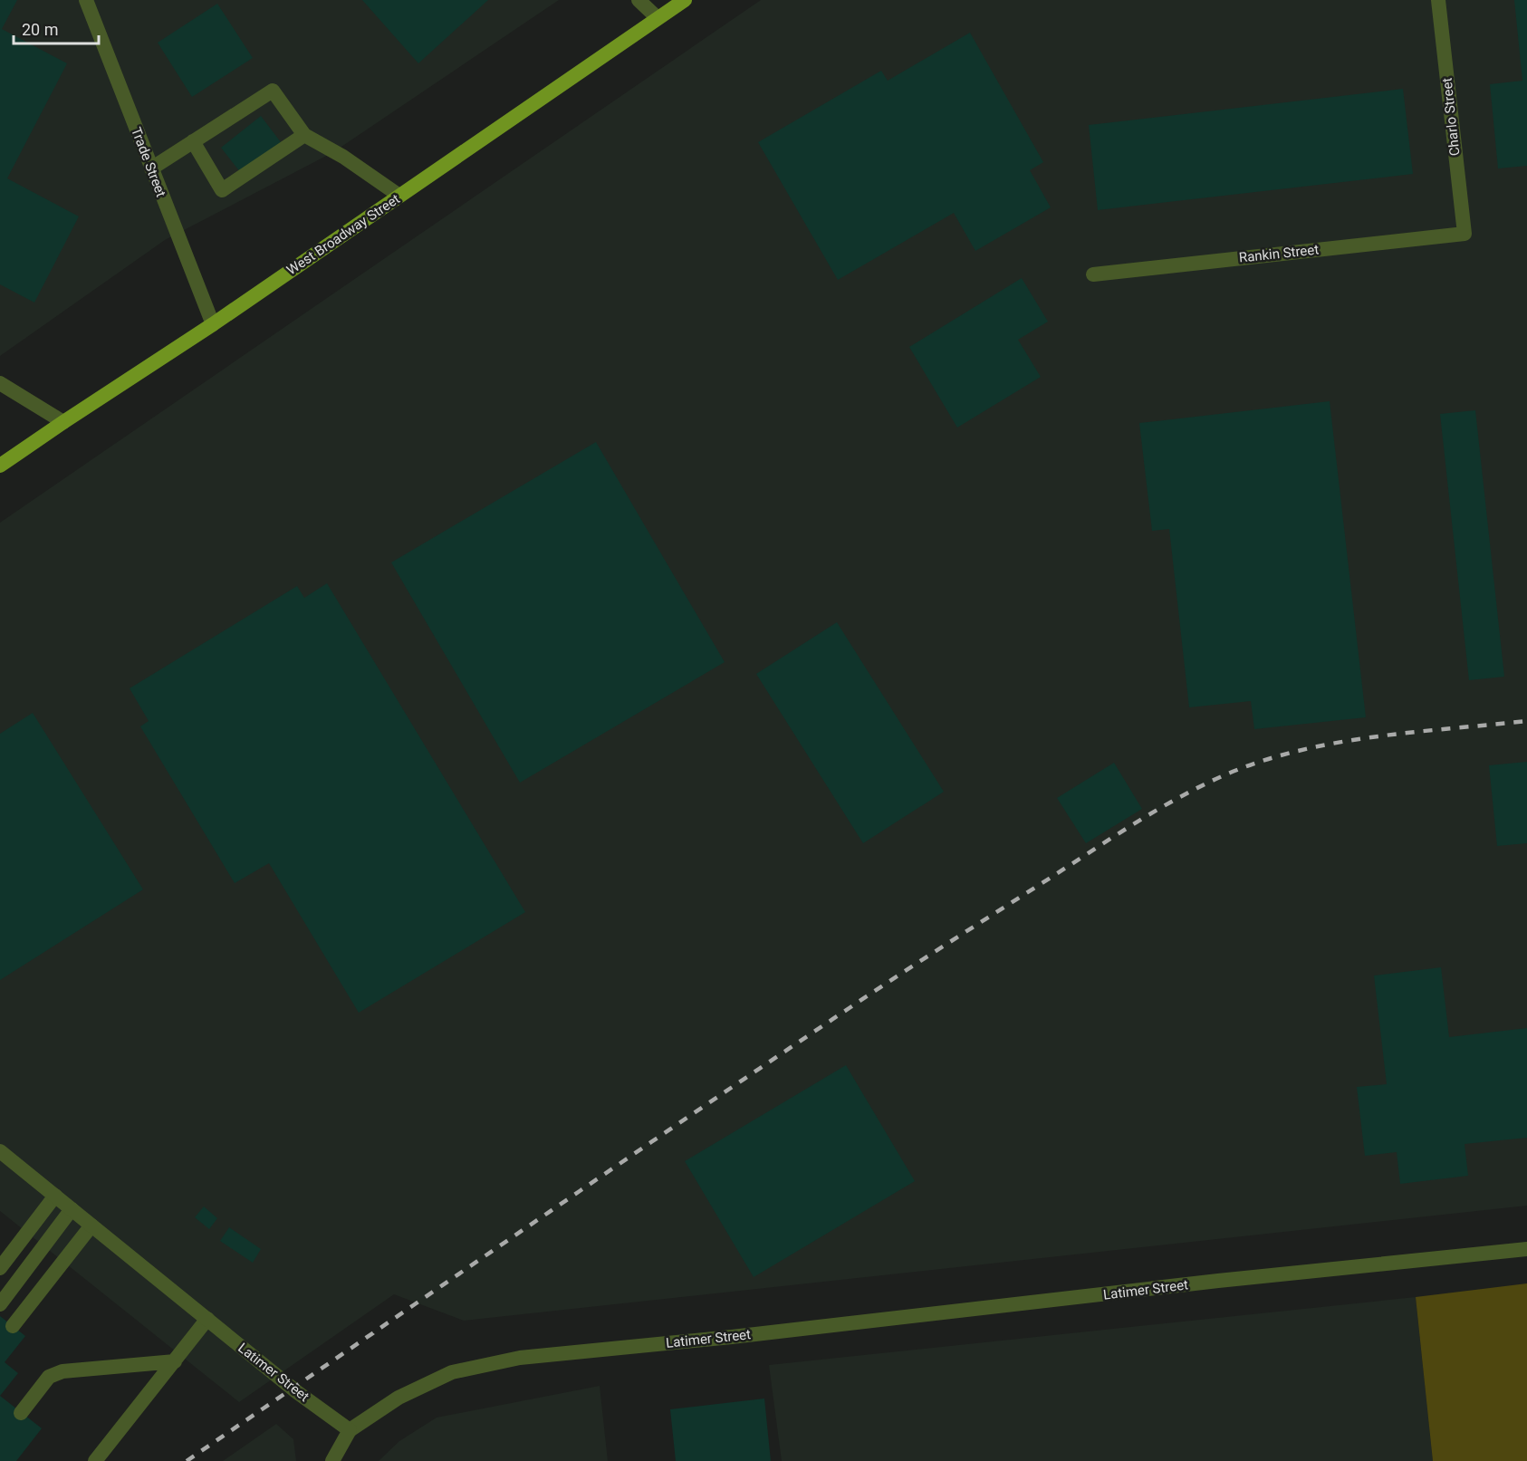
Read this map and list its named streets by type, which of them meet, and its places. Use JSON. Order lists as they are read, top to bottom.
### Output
{
  "streets": {
    "main road": ["West Broadway Street"],
    "street": [
      "Charlo Street",
      "Trade Street",
      "Rankin Street",
      "Latimer Street"
    ]
  },
  "crossings": [
    ["Charlo Street", "Rankin Street"],
    ["Trade Street", "West Broadway Street"]
  ],
  "scale_bar": "20 m"
}
